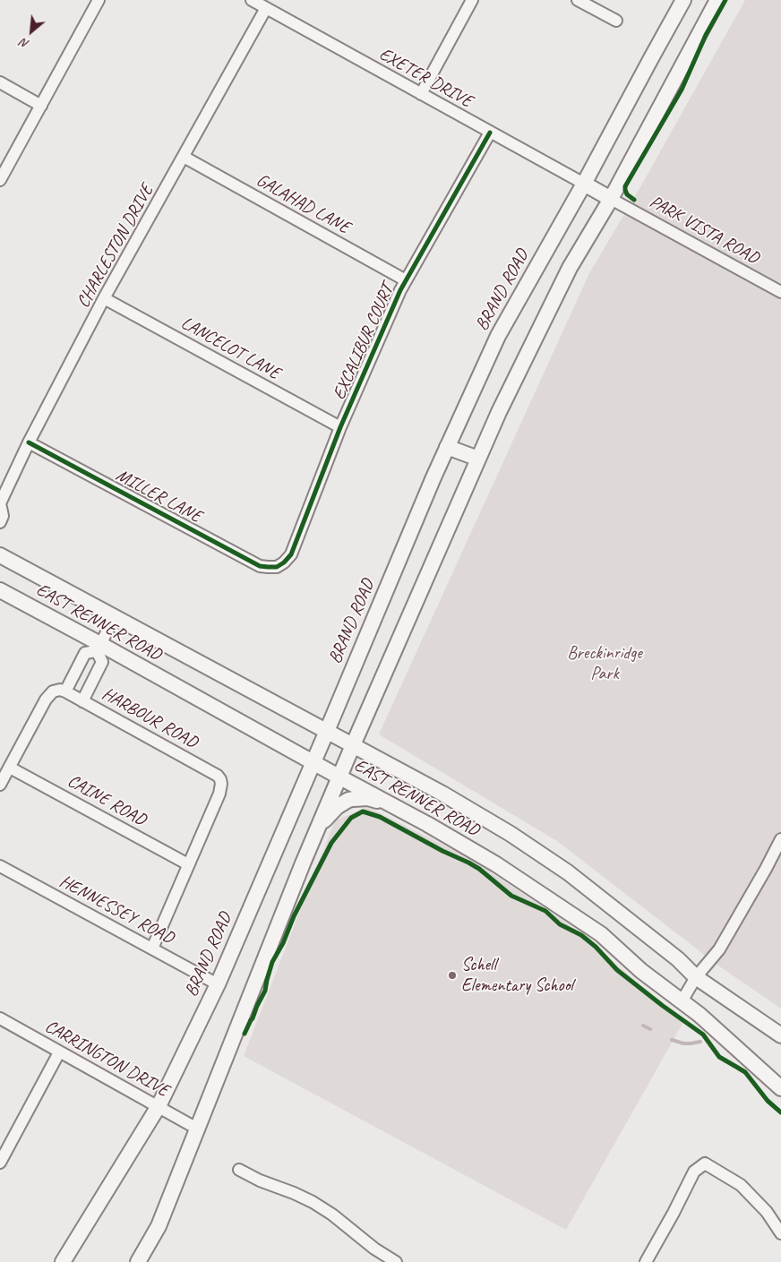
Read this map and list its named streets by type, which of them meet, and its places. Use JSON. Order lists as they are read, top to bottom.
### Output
{
  "streets": {
    "main road": ["BRAND ROAD", "EAST RENNER ROAD"],
    "street": [
      "EXETER DRIVE",
      "GALAHAD LANE",
      "PARK VISTA ROAD",
      "CHARLESTON DRIVE",
      "EXCALIBUR COURT",
      "LANCELOT LANE",
      "MILLER LANE",
      "HARBOUR ROAD",
      "CAINE ROAD",
      "HENNESSEY ROAD",
      "CARRINGTON DRIVE"
    ]
  },
  "crossings": [
    ["EXETER DRIVE", "CHARLESTON DRIVE"],
    ["EXETER DRIVE", "BRAND ROAD"],
    ["EXETER DRIVE", "EXCALIBUR COURT"],
    ["GALAHAD LANE", "CHARLESTON DRIVE"],
    ["GALAHAD LANE", "EXCALIBUR COURT"],
    ["CHARLESTON DRIVE", "LANCELOT LANE"],
    ["CHARLESTON DRIVE", "MILLER LANE"],
    ["BRAND ROAD", "EAST RENNER ROAD"],
    ["BRAND ROAD", "HENNESSEY ROAD"],
    ["BRAND ROAD", "CARRINGTON DRIVE"],
    ["EXCALIBUR COURT", "LANCELOT LANE"],
    ["EXCALIBUR COURT", "MILLER LANE"],
    ["HARBOUR ROAD", "CAINE ROAD"]
  ],
  "parks": ["Breckinridge Park"],
  "places": ["Schell Elementary School"],
  "north": "bottom left"
}
